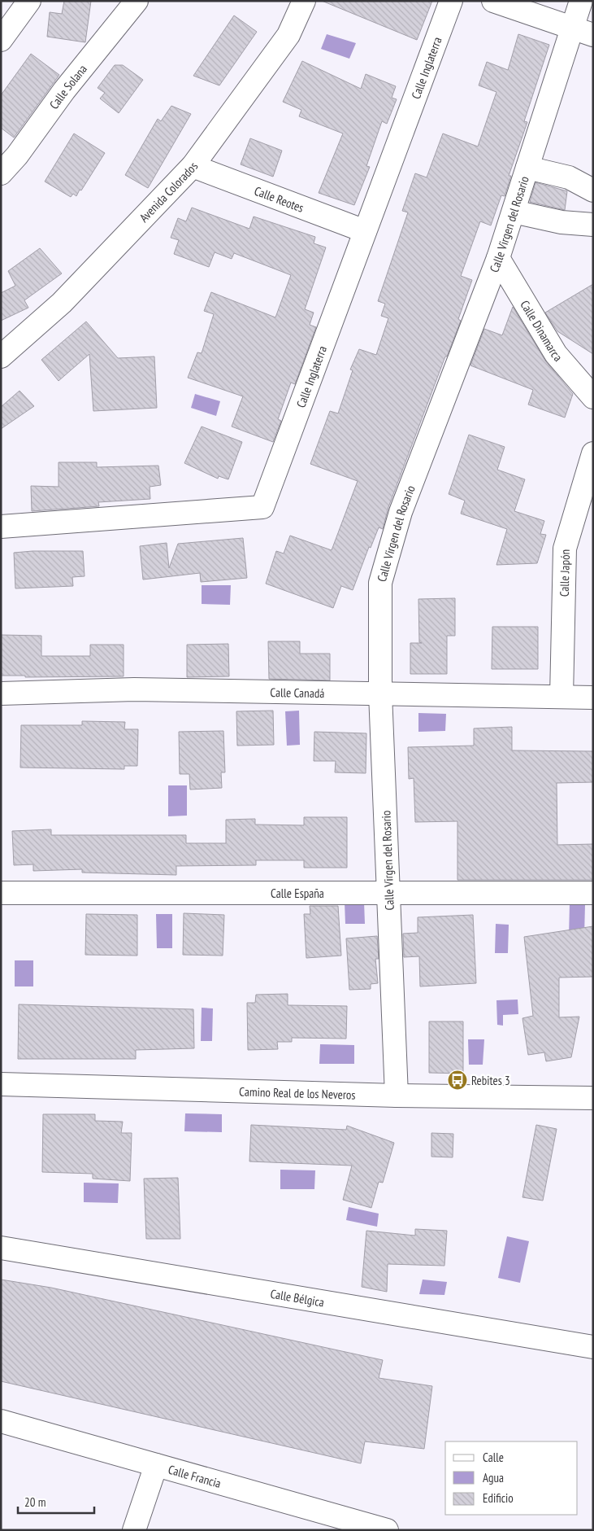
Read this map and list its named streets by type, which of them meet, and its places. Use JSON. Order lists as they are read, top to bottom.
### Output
{
  "streets": {
    "street": [
      "Calle Inglaterra",
      "Calle Solana",
      "Avenida Colorados",
      "Calle Reotes",
      "Calle Virgen del Rosario",
      "Calle Dinamarca",
      "Calle Japón",
      "Calle Canadá",
      "Calle España",
      "Camino Real de los Neveros",
      "Calle Bélgica",
      "Calle Francia"
    ]
  },
  "crossings": [
    ["Calle Inglaterra", "Calle Reotes"],
    ["Avenida Colorados", "Calle Reotes"],
    ["Calle Virgen del Rosario", "Calle Dinamarca"],
    ["Calle Virgen del Rosario", "Calle Canadá"],
    ["Calle Virgen del Rosario", "Calle España"],
    ["Calle Virgen del Rosario", "Camino Real de los Neveros"],
    ["Calle Japón", "Calle Canadá"]
  ],
  "places": {
    "bus stop": ["Rebites 3"]
  },
  "legend": ["Calle", "Agua", "Edificio"],
  "scale_bar": "20 m"
}
